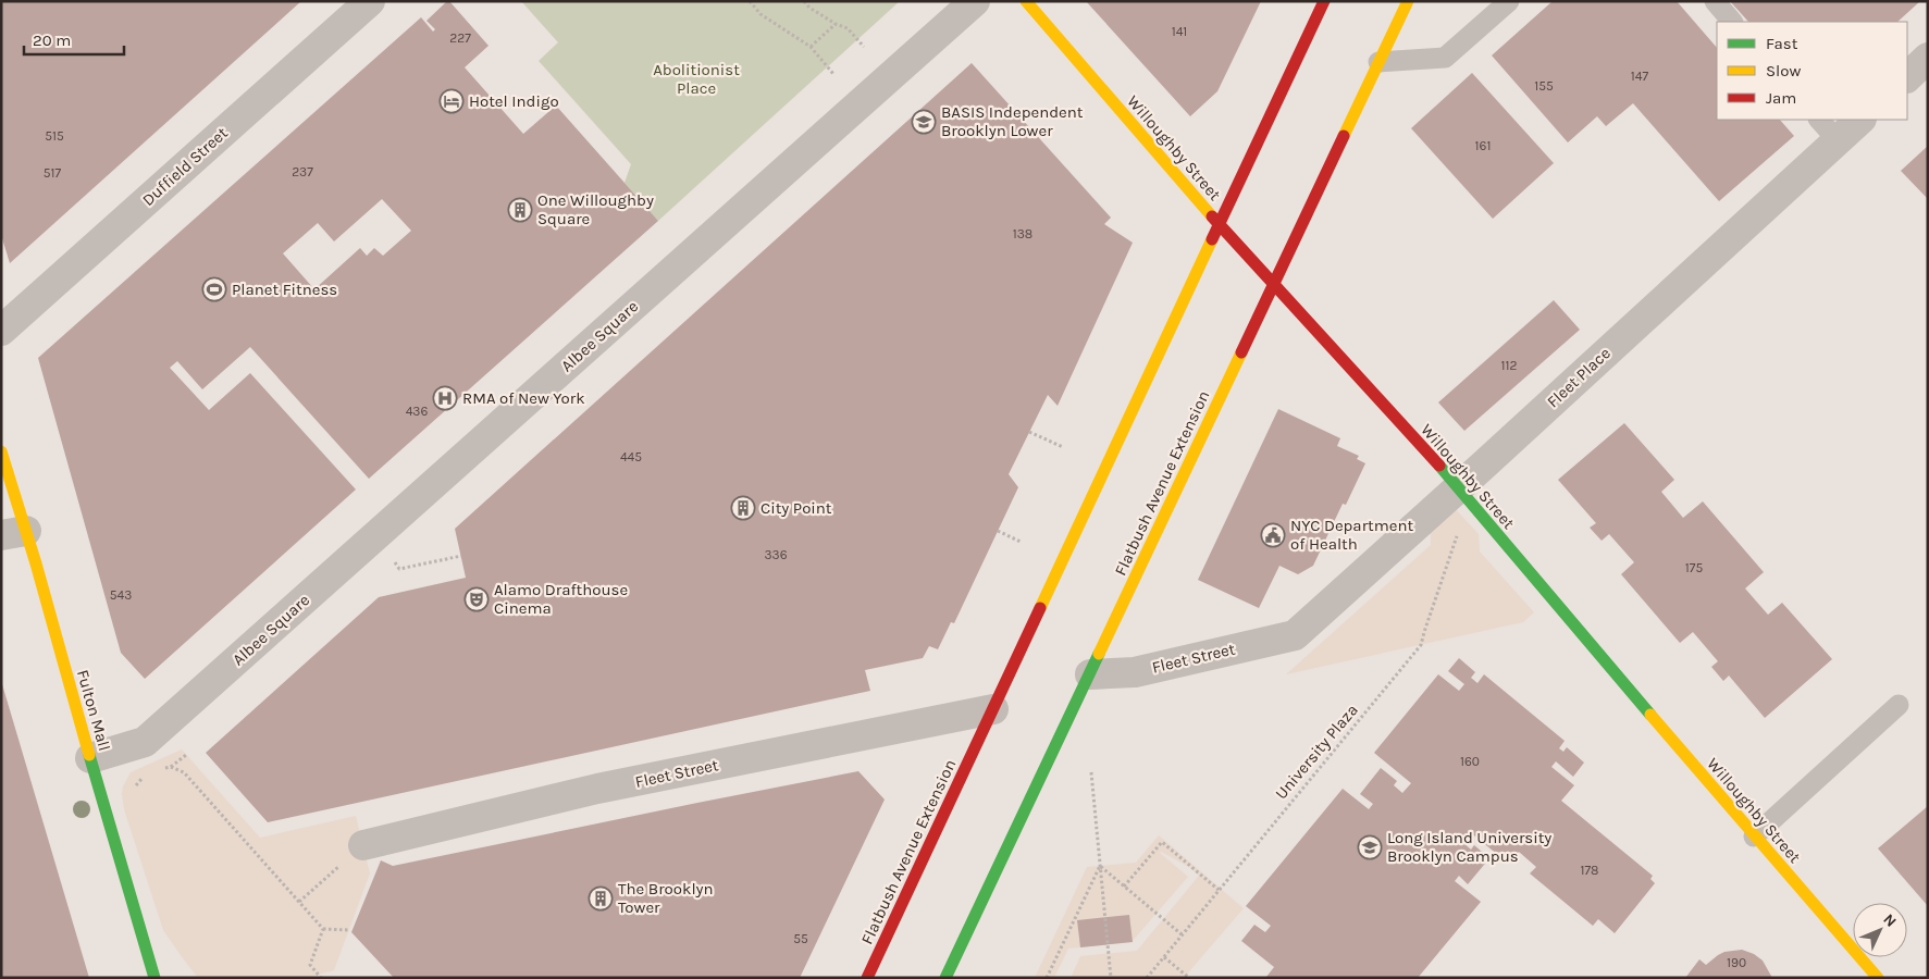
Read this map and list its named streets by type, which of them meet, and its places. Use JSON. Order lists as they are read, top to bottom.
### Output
{
  "streets": {
    "main road": ["Willoughby Street", "Flatbush Avenue Extension", "Fulton Mall"],
    "street": [
      "Duffield Street",
      "Albee Square",
      "Fleet Place",
      "Fleet Street"
    ],
    "path": ["University Plaza"]
  },
  "crossings": [
    ["Willoughby Street", "Fleet Place"],
    ["Willoughby Street", "Flatbush Avenue Extension"],
    ["Albee Square", "Fulton Mall"],
    ["Fleet Place", "Fleet Street"],
    ["Flatbush Avenue Extension", "Fleet Street"]
  ],
  "parks": ["Abolitionist Place"],
  "places": {
    "hotel": ["Hotel Indigo"],
    "school or university": ["BASIS Independent Brooklyn Lower", "Long Island University Brooklyn Campus"],
    "building": ["One Willoughby Square", "City Point", "The Brooklyn Tower"],
    "sports": ["Planet Fitness"],
    "hospital": ["RMA of New York"],
    "public building": ["NYC Department of Health"],
    "theatre": ["Alamo Drafthouse Cinema"]
  },
  "house_numbers": [
    "141",
    "227",
    "147",
    "155",
    "515",
    "161",
    "237",
    "517",
    "138",
    "112",
    "436",
    "445",
    "336",
    "175",
    "543",
    "160",
    "178",
    "55",
    "190"
  ],
  "legend": ["Fast", "Slow", "Jam"],
  "scale_bar": "20 m",
  "north": "top right"
}
